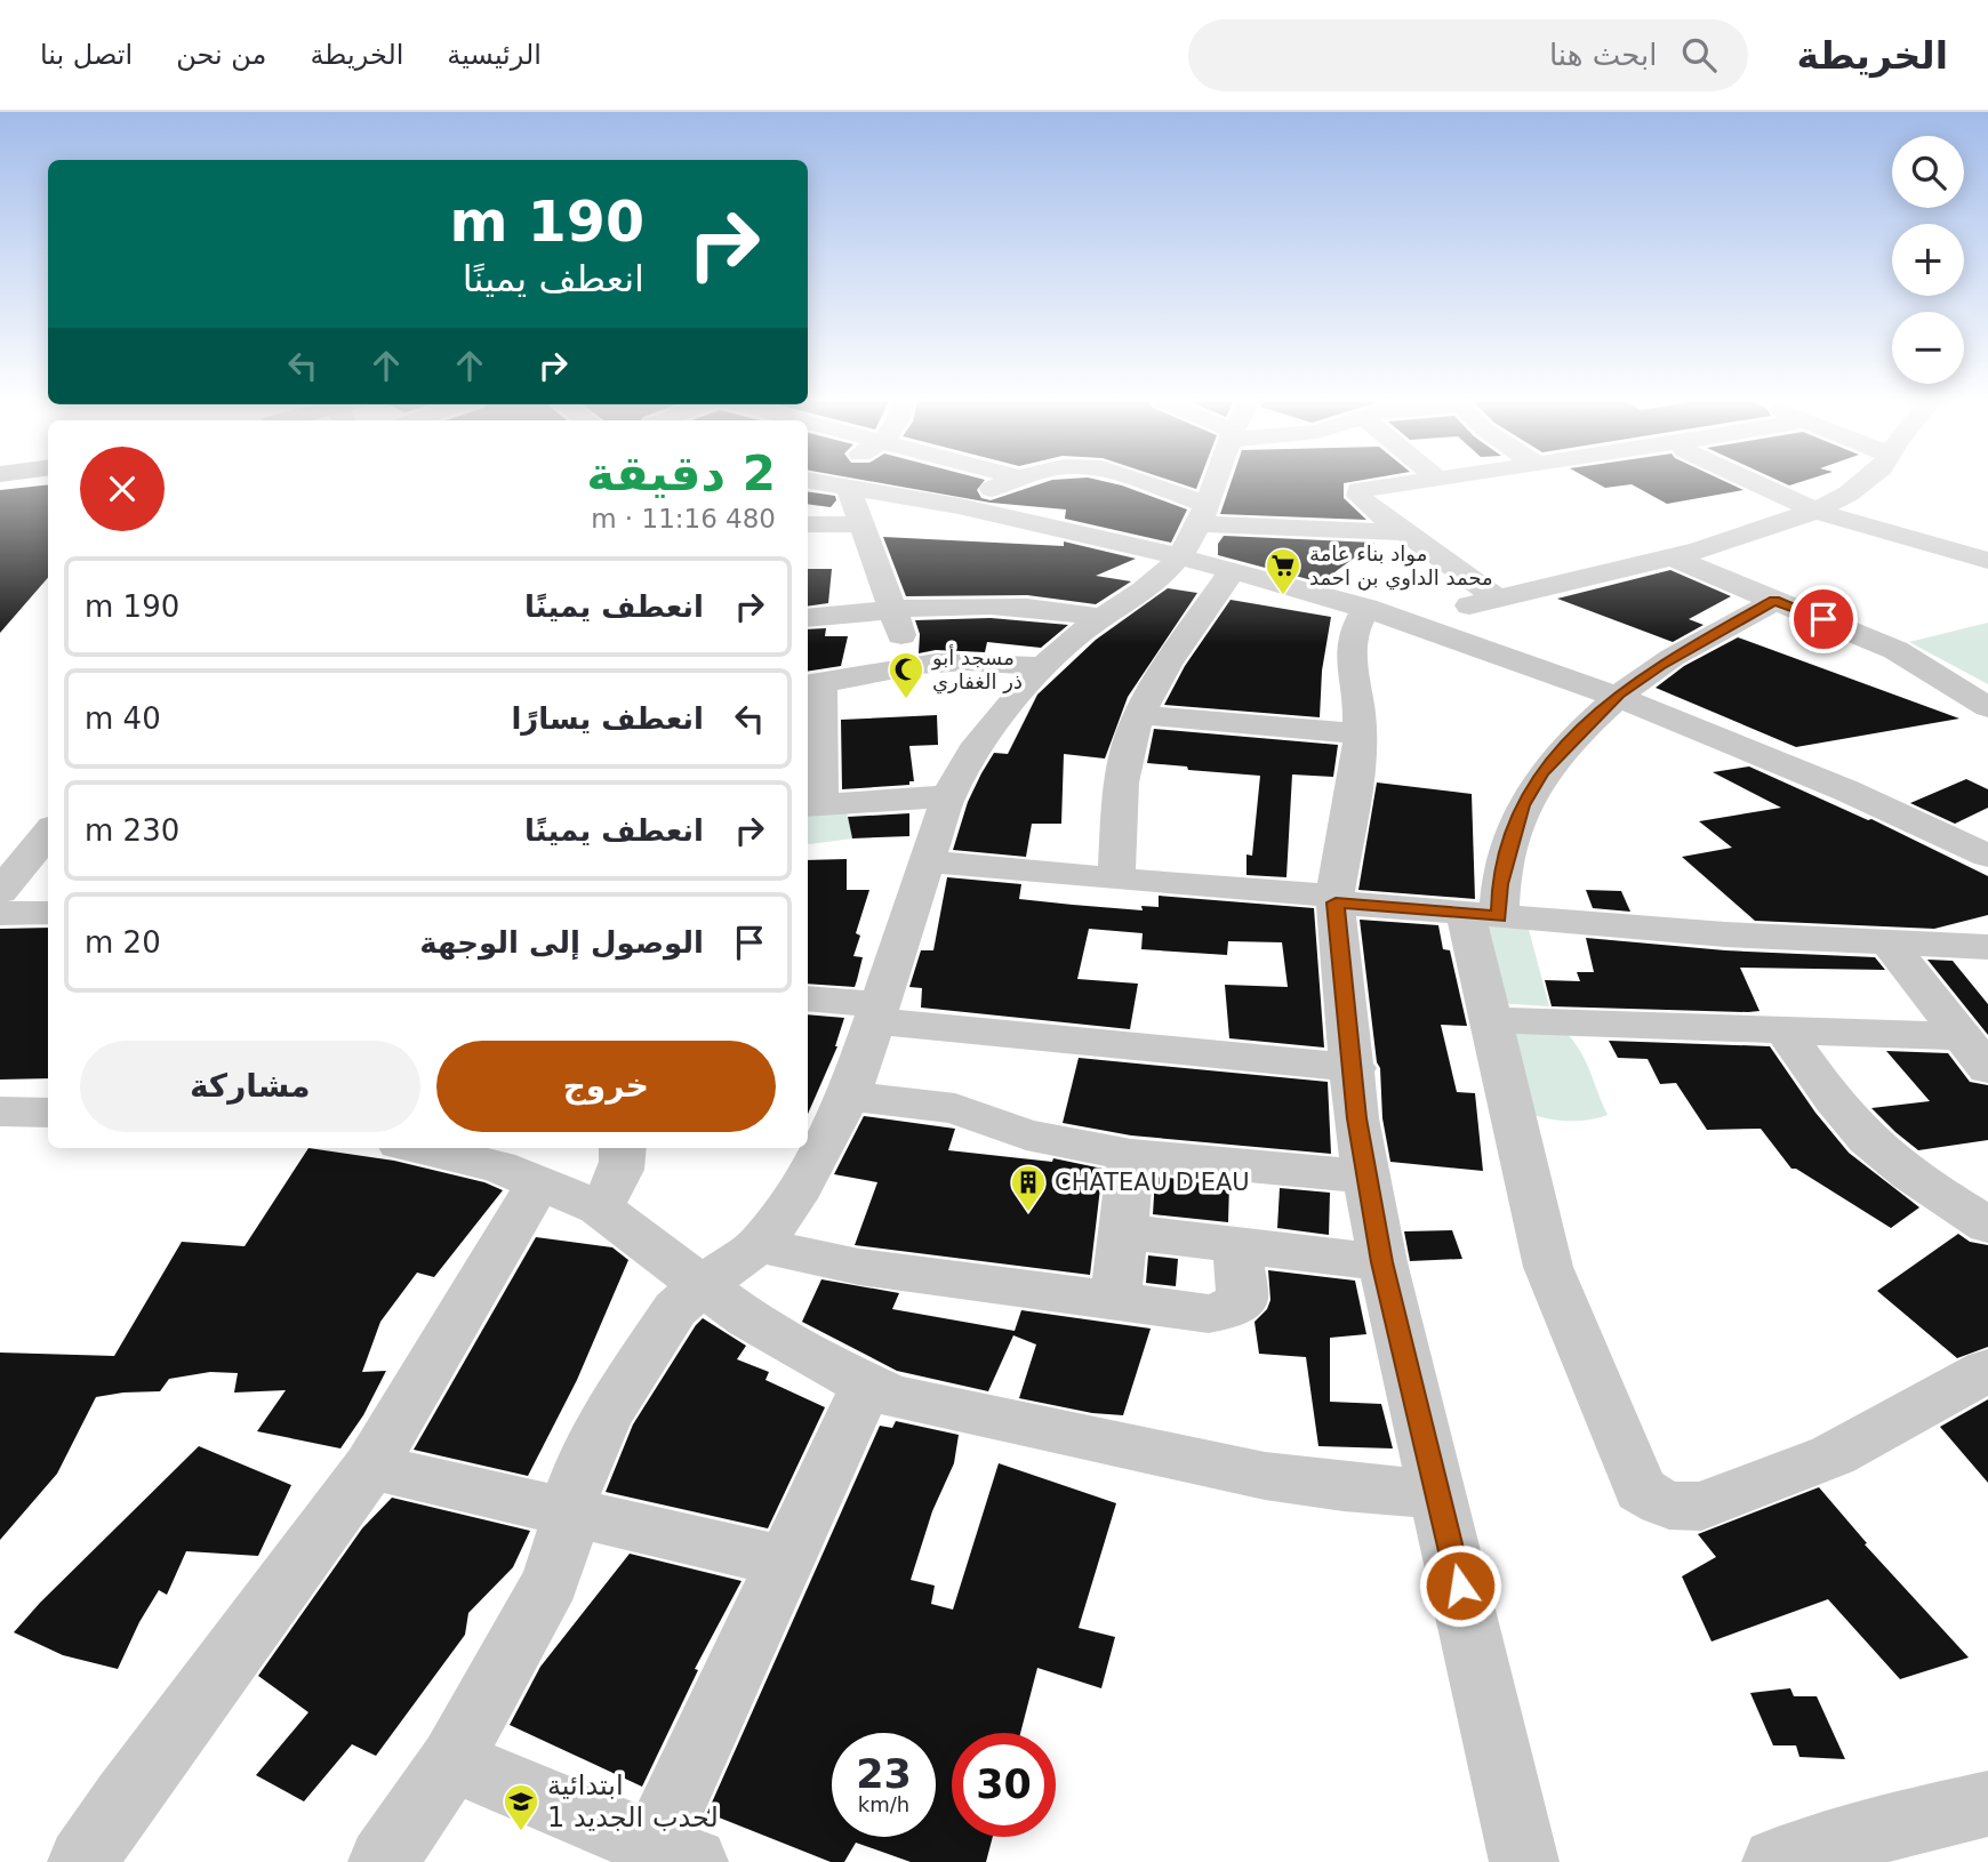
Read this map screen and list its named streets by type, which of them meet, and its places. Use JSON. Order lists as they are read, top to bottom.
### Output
{
  "places": {
    "supermarket": ["مواد بناء عامة محمد الداوي بن احمد"],
    "mosque": ["مسجد أبو ذر الغفاري"],
    "building": ["CHATEAU D'EAU"],
    "school or university": ["ابتدائية لحدب الجديد 1"]
  },
  "page": {
    "header": "الخريطة",
    "search": "ابحث هنا",
    "nav": [
      "الرئيسية",
      "الخريطة",
      "من نحن",
      "اتصل بنا"
    ],
    "map_buttons": ["+", "−"],
    "turn": ["190 m", "انعطف يمينًا"],
    "heading": ["2 دقيقة", "480 m · 11:16"],
    "list": [
      {
        "name": "انعطف يمينًا",
        "value": "190 m"
      },
      {
        "name": "انعطف يسارًا",
        "value": "40 m"
      },
      {
        "name": "انعطف يمينًا",
        "value": "230 m"
      },
      {
        "name": "الوصول إلى الوجهة",
        "value": "20 m"
      }
    ],
    "buttons": ["خروج", "مشاركة"],
    "speed": "23 km/h",
    "limit": "30"
  }
}
